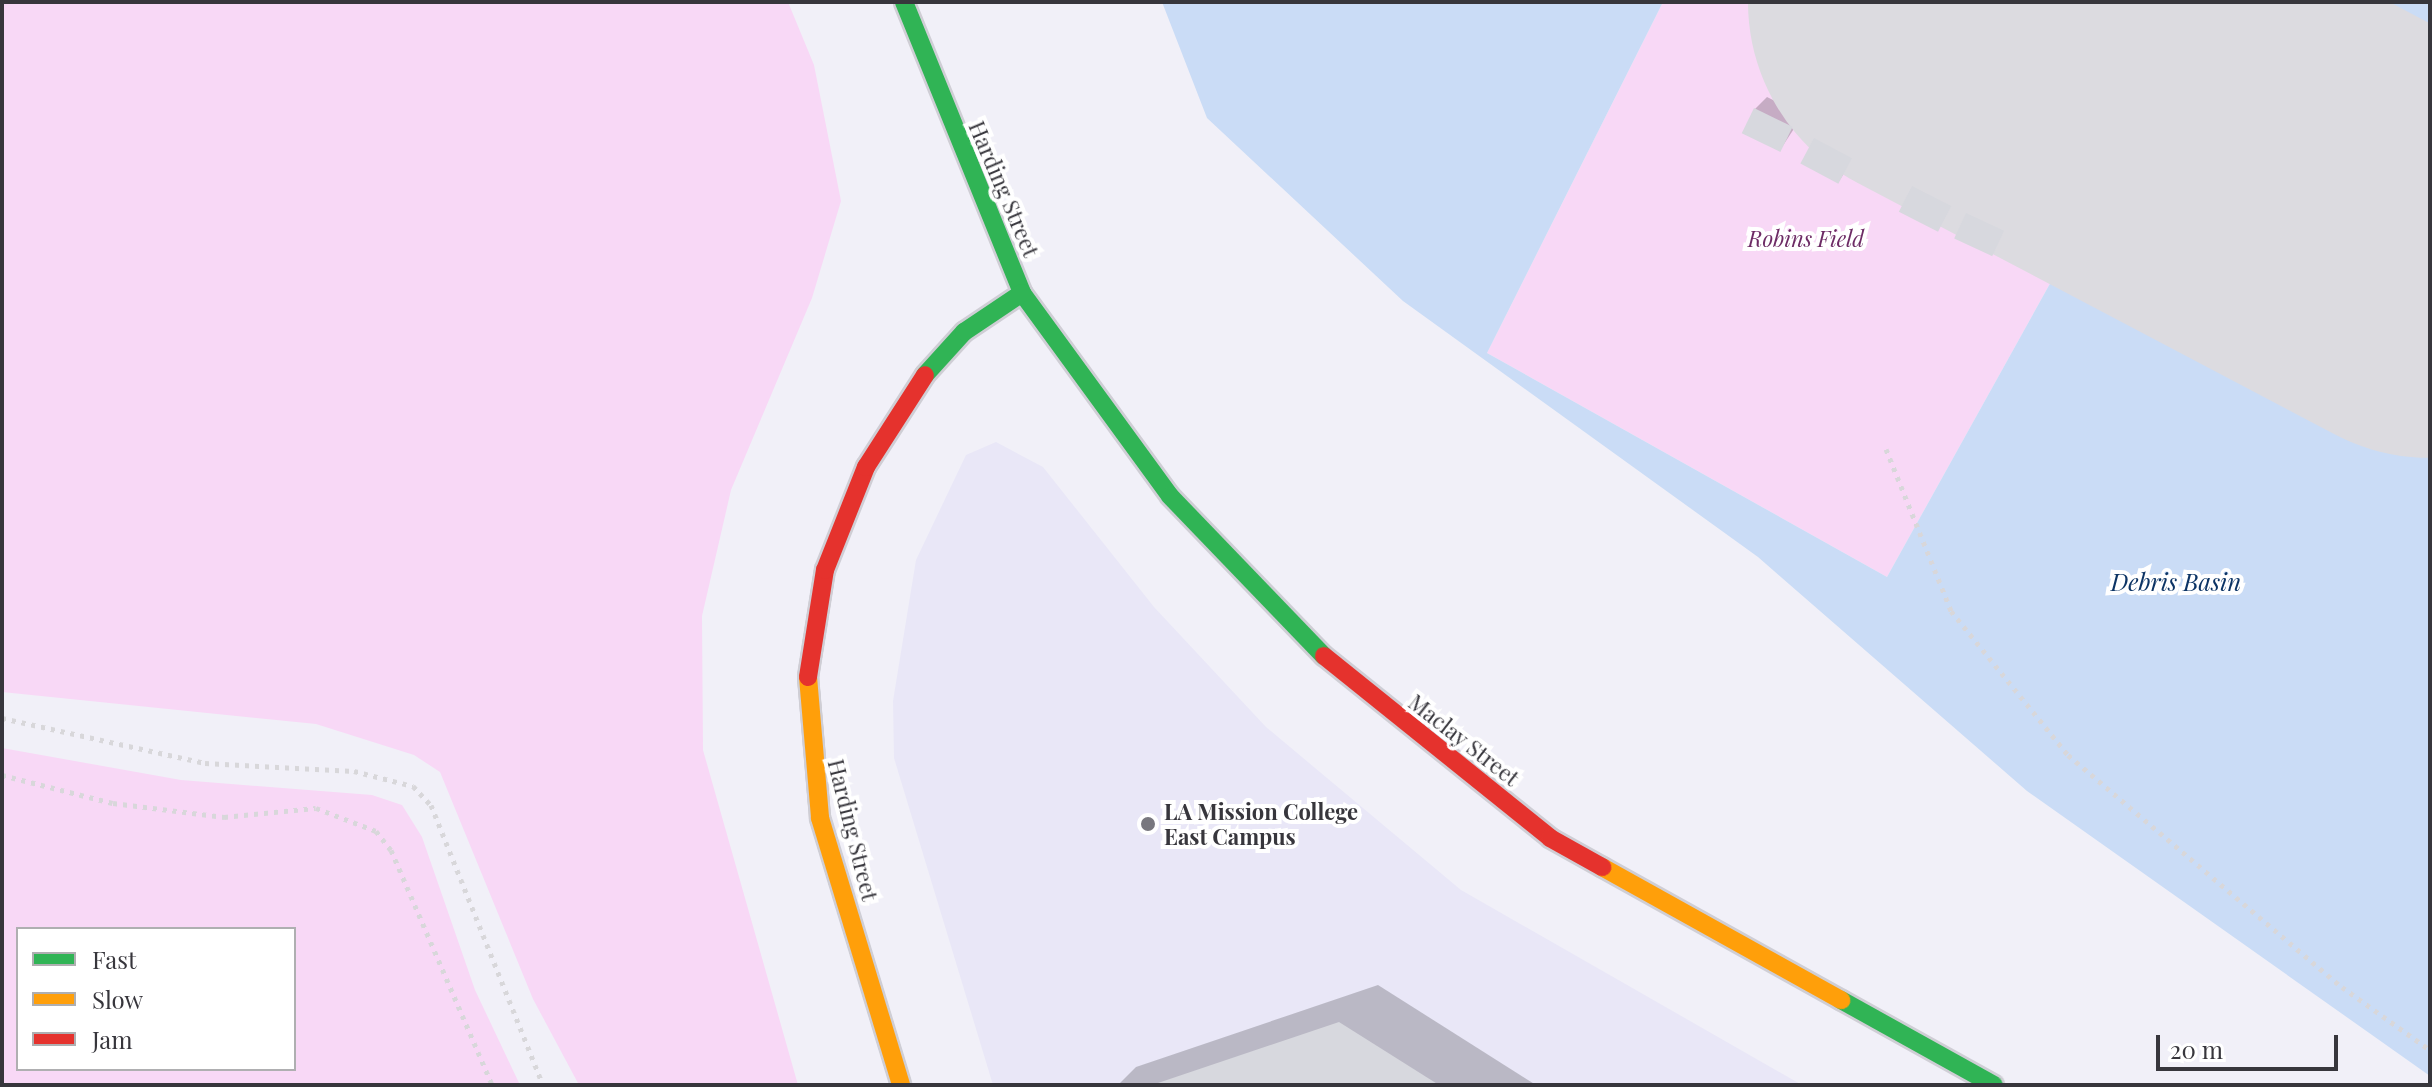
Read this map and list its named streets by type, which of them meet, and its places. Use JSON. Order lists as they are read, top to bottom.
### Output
{
  "streets": {
    "street": ["Harding Street", "Maclay Street"]
  },
  "crossings": [
    ["Harding Street", "Maclay Street"]
  ],
  "water": ["Debris Basin"],
  "parks": ["Robins Field"],
  "places": ["LA Mission College East Campus"],
  "legend": ["Fast", "Slow", "Jam"],
  "scale_bar": "20 m"
}
